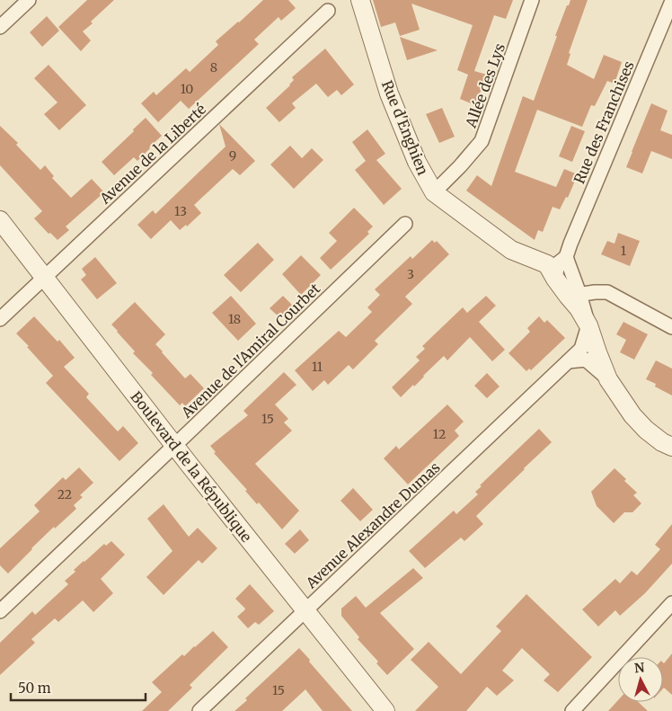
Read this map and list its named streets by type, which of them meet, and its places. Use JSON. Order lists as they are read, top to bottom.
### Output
{
  "streets": {
    "street": [
      "Allée des Lys",
      "Rue des Franchises",
      "Rue d'Enghien",
      "Avenue de la Liberté",
      "Avenue de l'Amiral Courbet",
      "Boulevard de la République",
      "Avenue Alexandre Dumas"
    ]
  },
  "crossings": [
    ["Allée des Lys", "Rue d'Enghien"],
    ["Rue des Franchises", "Rue d'Enghien"],
    ["Rue d'Enghien", "Avenue Alexandre Dumas"],
    ["Avenue de la Liberté", "Boulevard de la République"],
    ["Avenue de l'Amiral Courbet", "Boulevard de la République"],
    ["Boulevard de la République", "Avenue Alexandre Dumas"]
  ],
  "house_numbers": [
    "8",
    "10",
    "9",
    "13",
    "1",
    "3",
    "18",
    "11",
    "15",
    "12",
    "22",
    "15"
  ],
  "scale_bar": "50 m",
  "north": "top"
}
